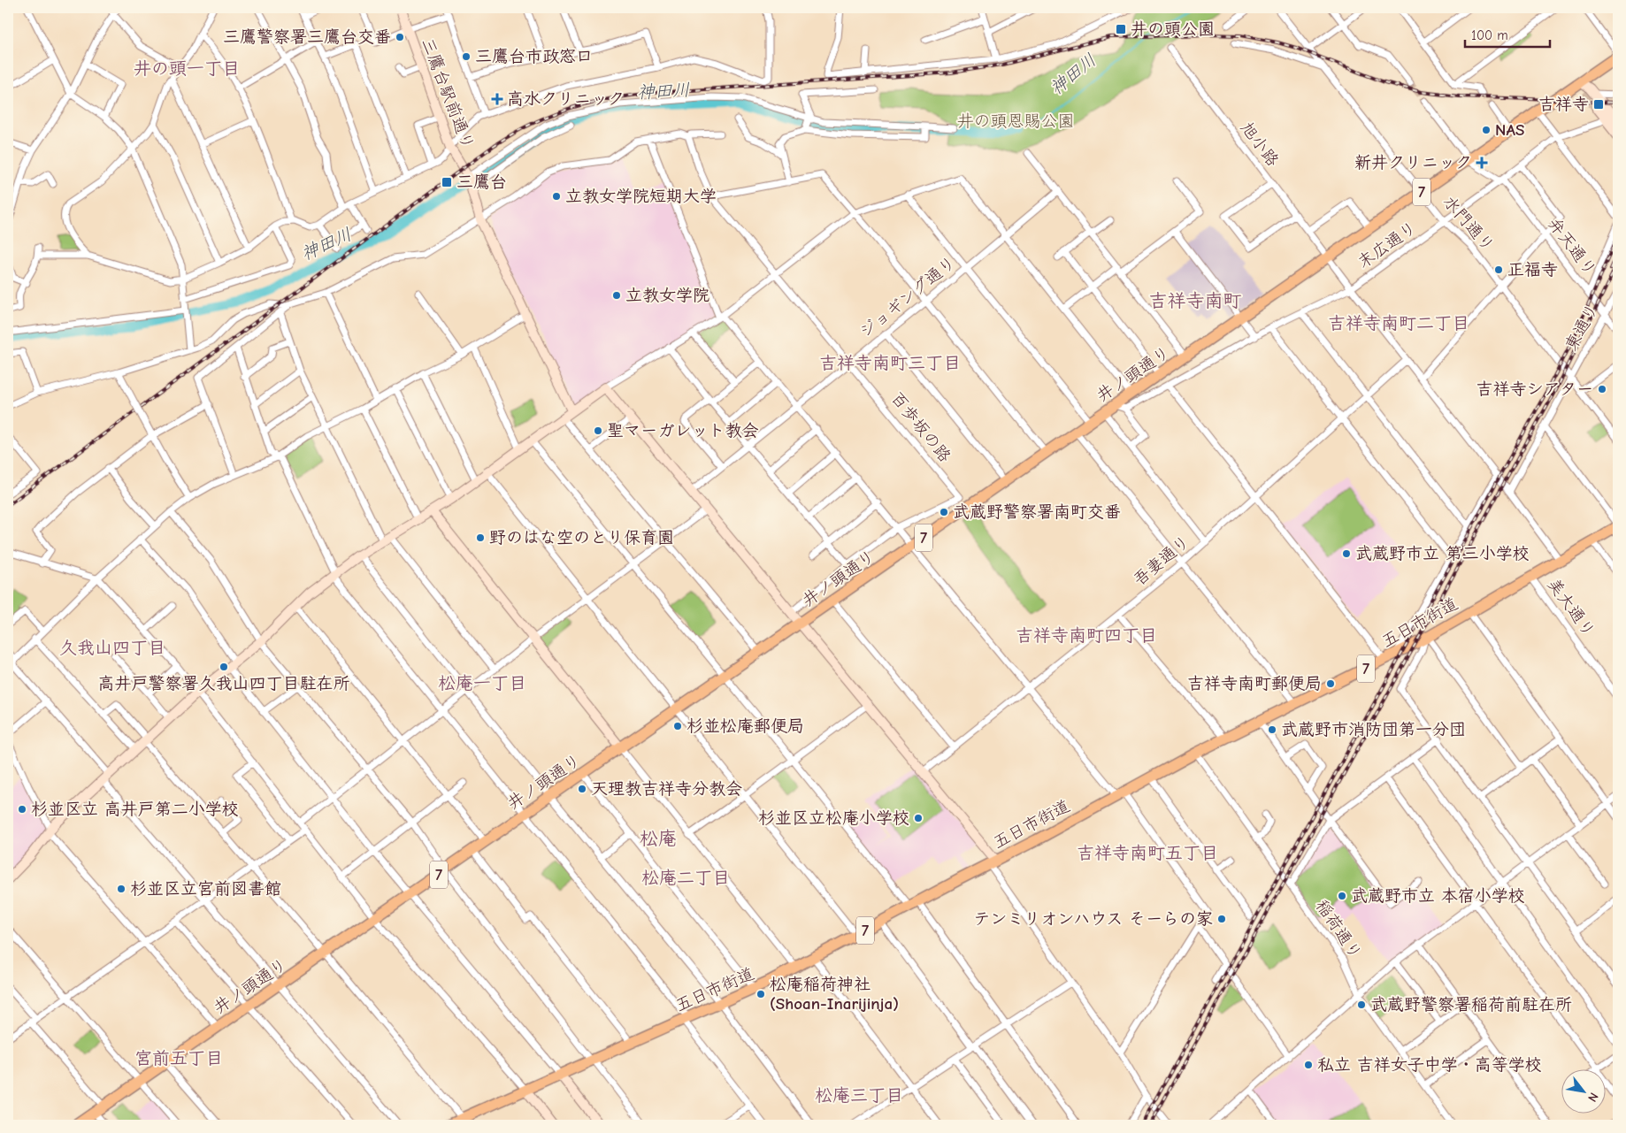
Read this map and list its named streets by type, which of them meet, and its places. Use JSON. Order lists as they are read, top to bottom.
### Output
{
  "streets": {
    "main road": ["7", "井ノ頭通り", "五日市街道"],
    "street": [
      "三鷹台駅前通り",
      "旭小路",
      "水門通り",
      "末広通り",
      "弁天通り",
      "ジョギング通り",
      "東通り",
      "百歩坂の路",
      "吾妻通り",
      "美大通り",
      "稲荷通り"
    ]
  },
  "crossings": [
    ["旭小路", "末広通り"],
    ["旭小路", "東通り"],
    ["旭小路", "井ノ頭通り"],
    ["旭小路", "吾妻通り"],
    ["旭小路", "五日市街道"],
    ["水門通り", "末広通り"],
    ["水門通り", "東通り"],
    ["水門通り", "井ノ頭通り"],
    ["末広通り", "弁天通り"],
    ["弁天通り", "東通り"],
    ["弁天通り", "井ノ頭通り"],
    ["ジョギング通り", "百歩坂の路"],
    ["美大通り", "五日市街道"],
    ["五日市街道", "稲荷通り"]
  ],
  "districts": [
    "井の頭一丁目",
    "吉祥寺南町",
    "吉祥寺南町二丁目",
    "吉祥寺南町三丁目",
    "吉祥寺南町四丁目",
    "久我山四丁目",
    "松庵一丁目",
    "松庵",
    "吉祥寺南町五丁目",
    "松庵二丁目",
    "宮前五丁目",
    "松庵三丁目"
  ],
  "water": ["神田川"],
  "parks": ["井の頭恩賜公園"],
  "places": {
    "transit": ["井の頭公園", "吉祥寺", "三鷹台"],
    "other": [
      "三鷹警察署三鷹台交番",
      "三鷹台市政窓口",
      "NAS",
      "立教女学院短期大学",
      "正福寺",
      "立教女学院",
      "吉祥寺シアター",
      "聖マーガレット教会",
      "武蔵野警察署南町交番",
      "野のはな空のとり保育園",
      "武蔵野市立 第三小学校",
      "高井戸警察署久我山四丁目駐在所",
      "吉祥寺南町郵便局",
      "杉並松庵郵便局",
      "武蔵野市消防団第一分団",
      "天理教吉祥寺分教会",
      "杉並区立 高井戸第二小学校",
      "杉並区立松庵小学校",
      "杉並区立宮前図書館",
      "武蔵野市立 本宿小学校",
      "テンミリオンハウス そーらの家",
      "松庵稲荷神社 (Shoan-Inarijinja)",
      "武蔵野警察署稲荷前駐在所",
      "私立 吉祥女子中学・高等学校"
    ],
    "health": ["高水クリニック", "新井クリニック"]
  },
  "scale_bar": "100 m",
  "north": "bottom right"
}
